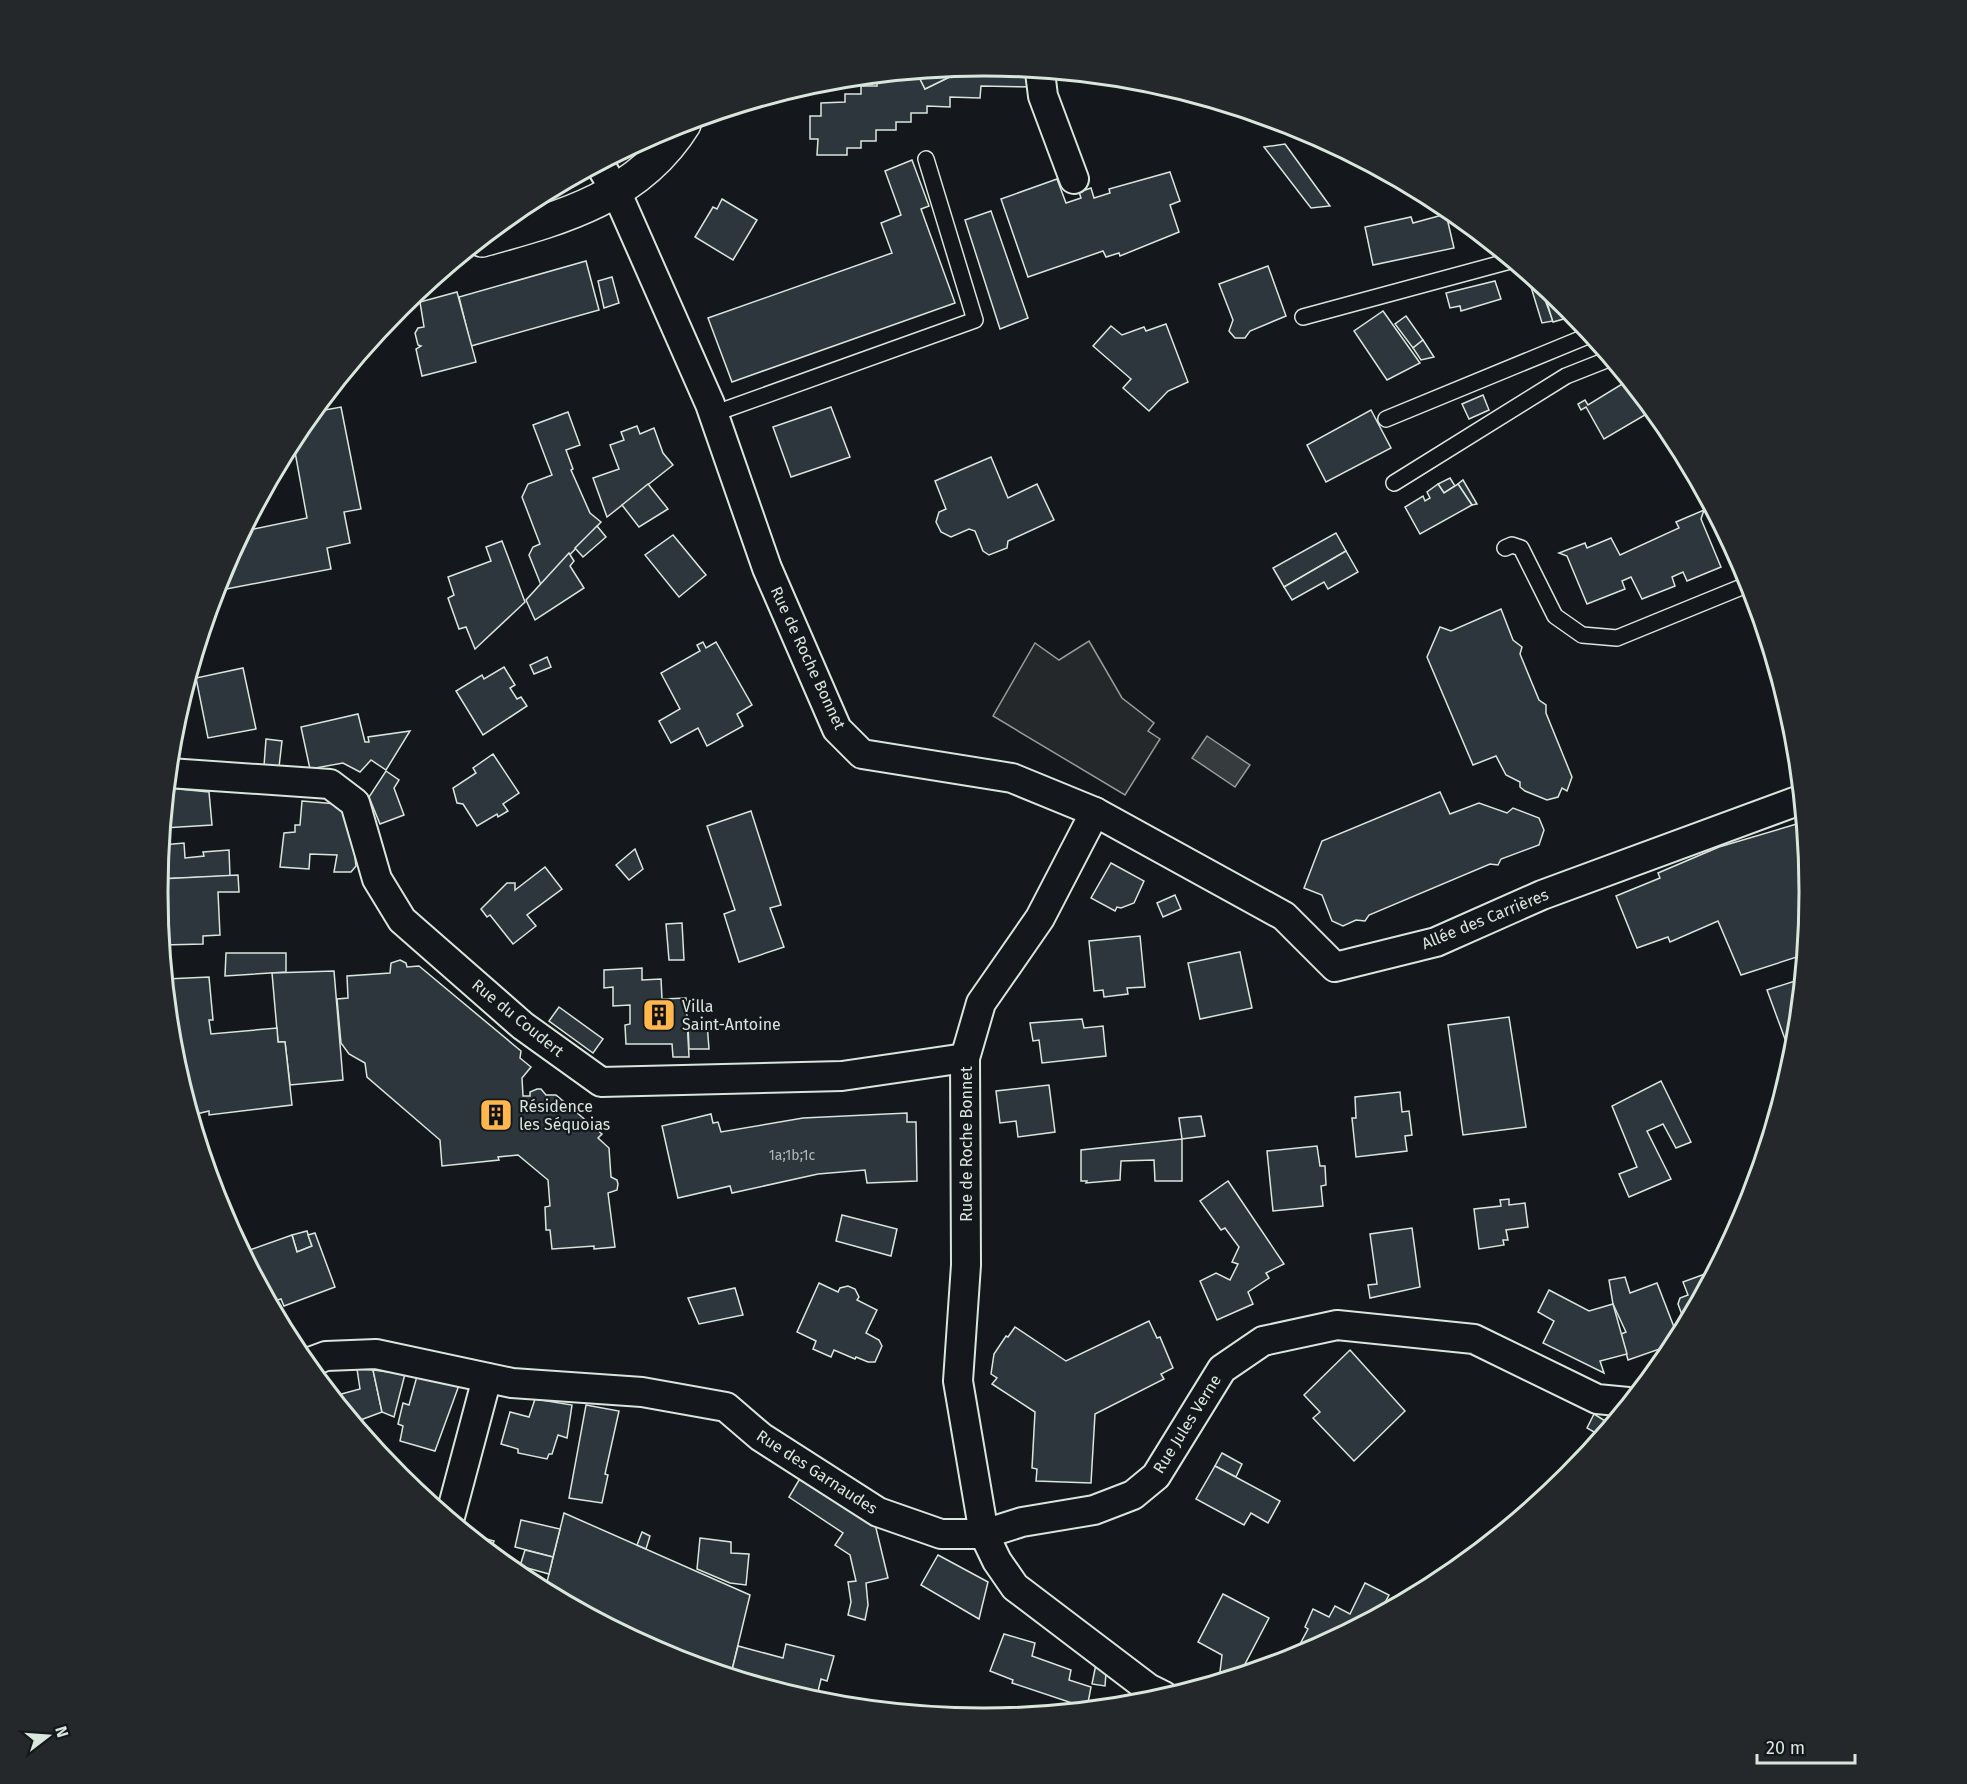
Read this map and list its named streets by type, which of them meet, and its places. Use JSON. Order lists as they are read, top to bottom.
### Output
{
  "streets": {
    "street": [
      "Rue de Roche Bonnet",
      "Allée des Carrières",
      "Rue du Coudert",
      "Rue Jules Verne",
      "Rue des Garnaudes"
    ]
  },
  "crossings": [
    ["Rue de Roche Bonnet", "Allée des Carrières"],
    ["Rue de Roche Bonnet", "Rue du Coudert"],
    ["Rue de Roche Bonnet", "Rue Jules Verne"],
    ["Rue de Roche Bonnet", "Rue des Garnaudes"],
    ["Rue Jules Verne", "Rue des Garnaudes"]
  ],
  "places": {
    "building": ["Villa Saint-Antoine", "Résidence les Séquoias"]
  },
  "house_numbers": ["1a;1b;1c"],
  "scale_bar": "20 m",
  "north": "right"
}
